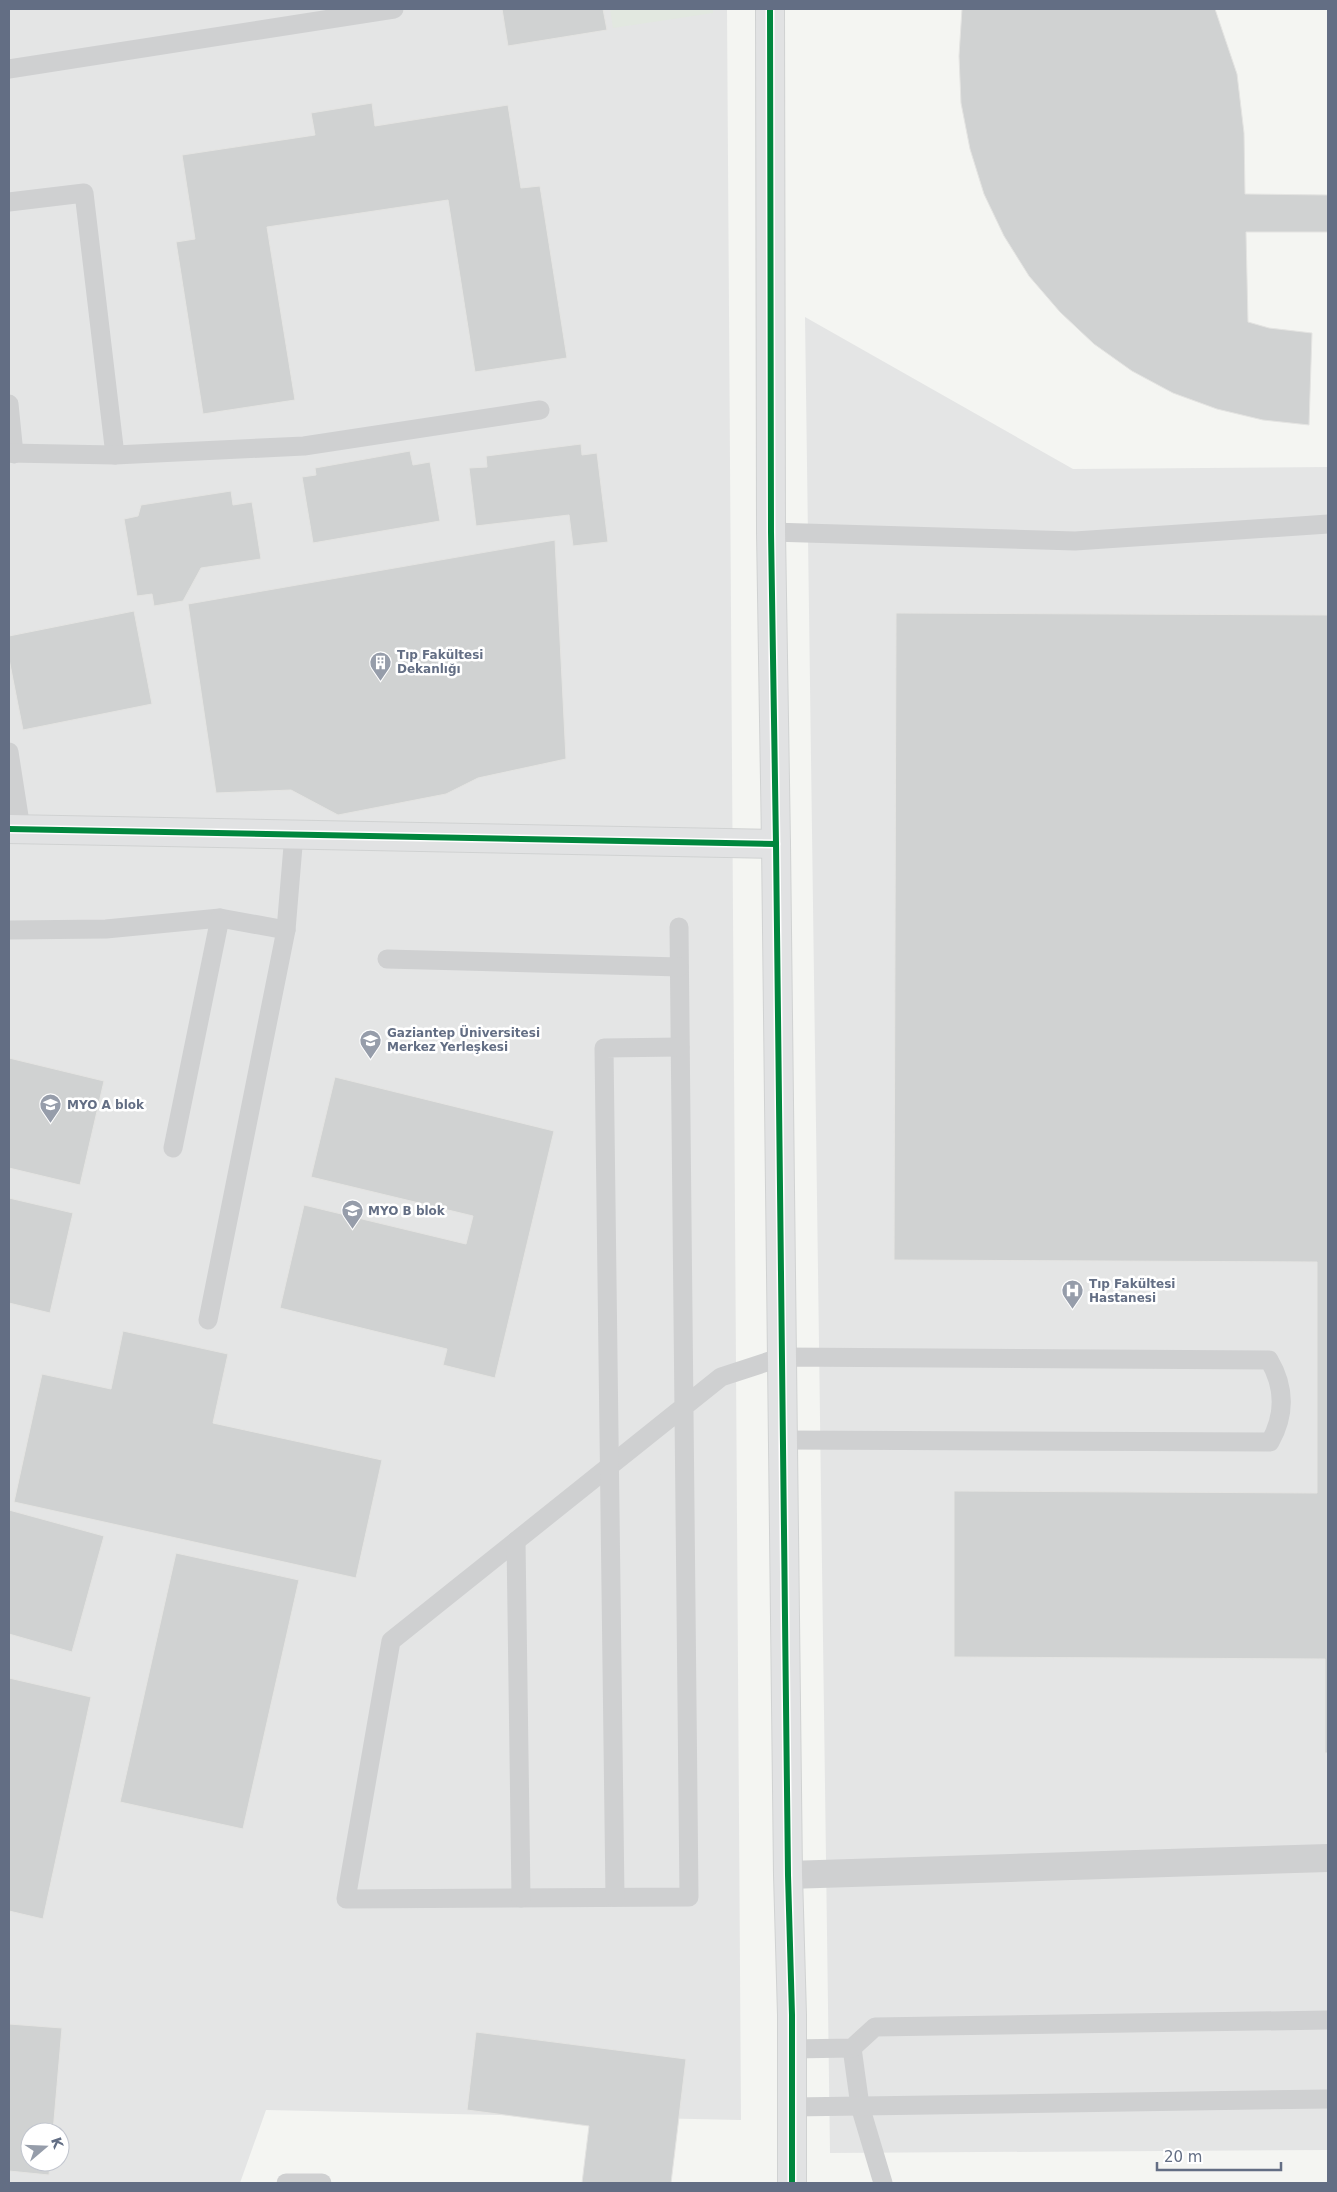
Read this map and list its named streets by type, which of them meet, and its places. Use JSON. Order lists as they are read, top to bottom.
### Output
{
  "places": {
    "building": ["Tıp Fakültesi Dekanlığı"],
    "school or university": ["Gaziantep Üniversitesi Merkez Yerleşkesi", "MYO A blok", "MYO B blok"],
    "hospital": ["Tıp Fakültesi Hastanesi"]
  },
  "scale_bar": "20 m",
  "north": "right"
}
